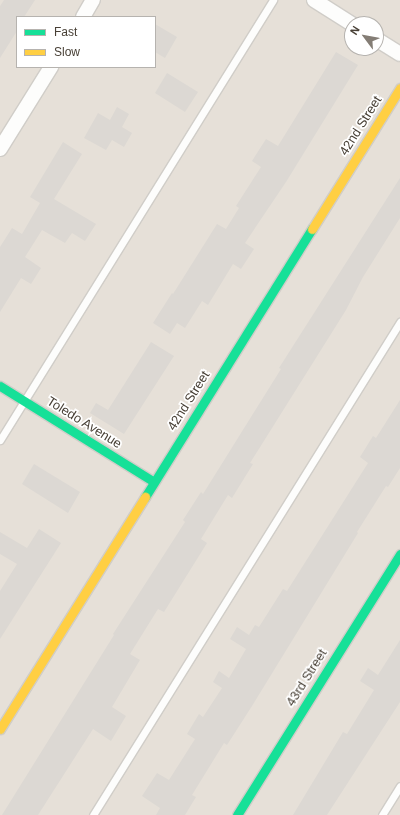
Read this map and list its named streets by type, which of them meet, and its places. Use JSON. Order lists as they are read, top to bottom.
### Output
{
  "streets": {
    "street": ["42nd Street", "Toledo Avenue", "43rd Street"]
  },
  "crossings": [
    ["42nd Street", "Toledo Avenue"]
  ],
  "legend": ["Fast", "Slow"],
  "north": "top left"
}
